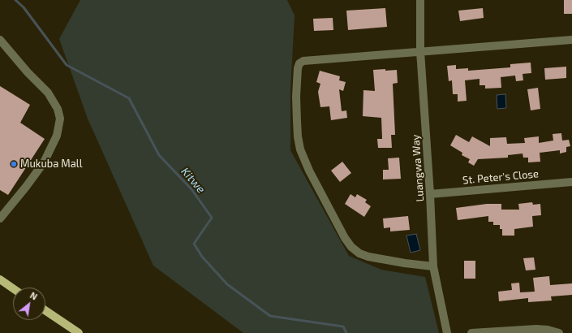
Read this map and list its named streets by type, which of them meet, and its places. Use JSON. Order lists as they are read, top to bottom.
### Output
{
  "streets": {
    "street": ["Luangwa Way", "St. Peter's Close"]
  },
  "crossings": [
    ["Luangwa Way", "St. Peter's Close"]
  ],
  "water": ["Kitwe"],
  "places": ["Mukuba Mall"],
  "north": "top right"
}
